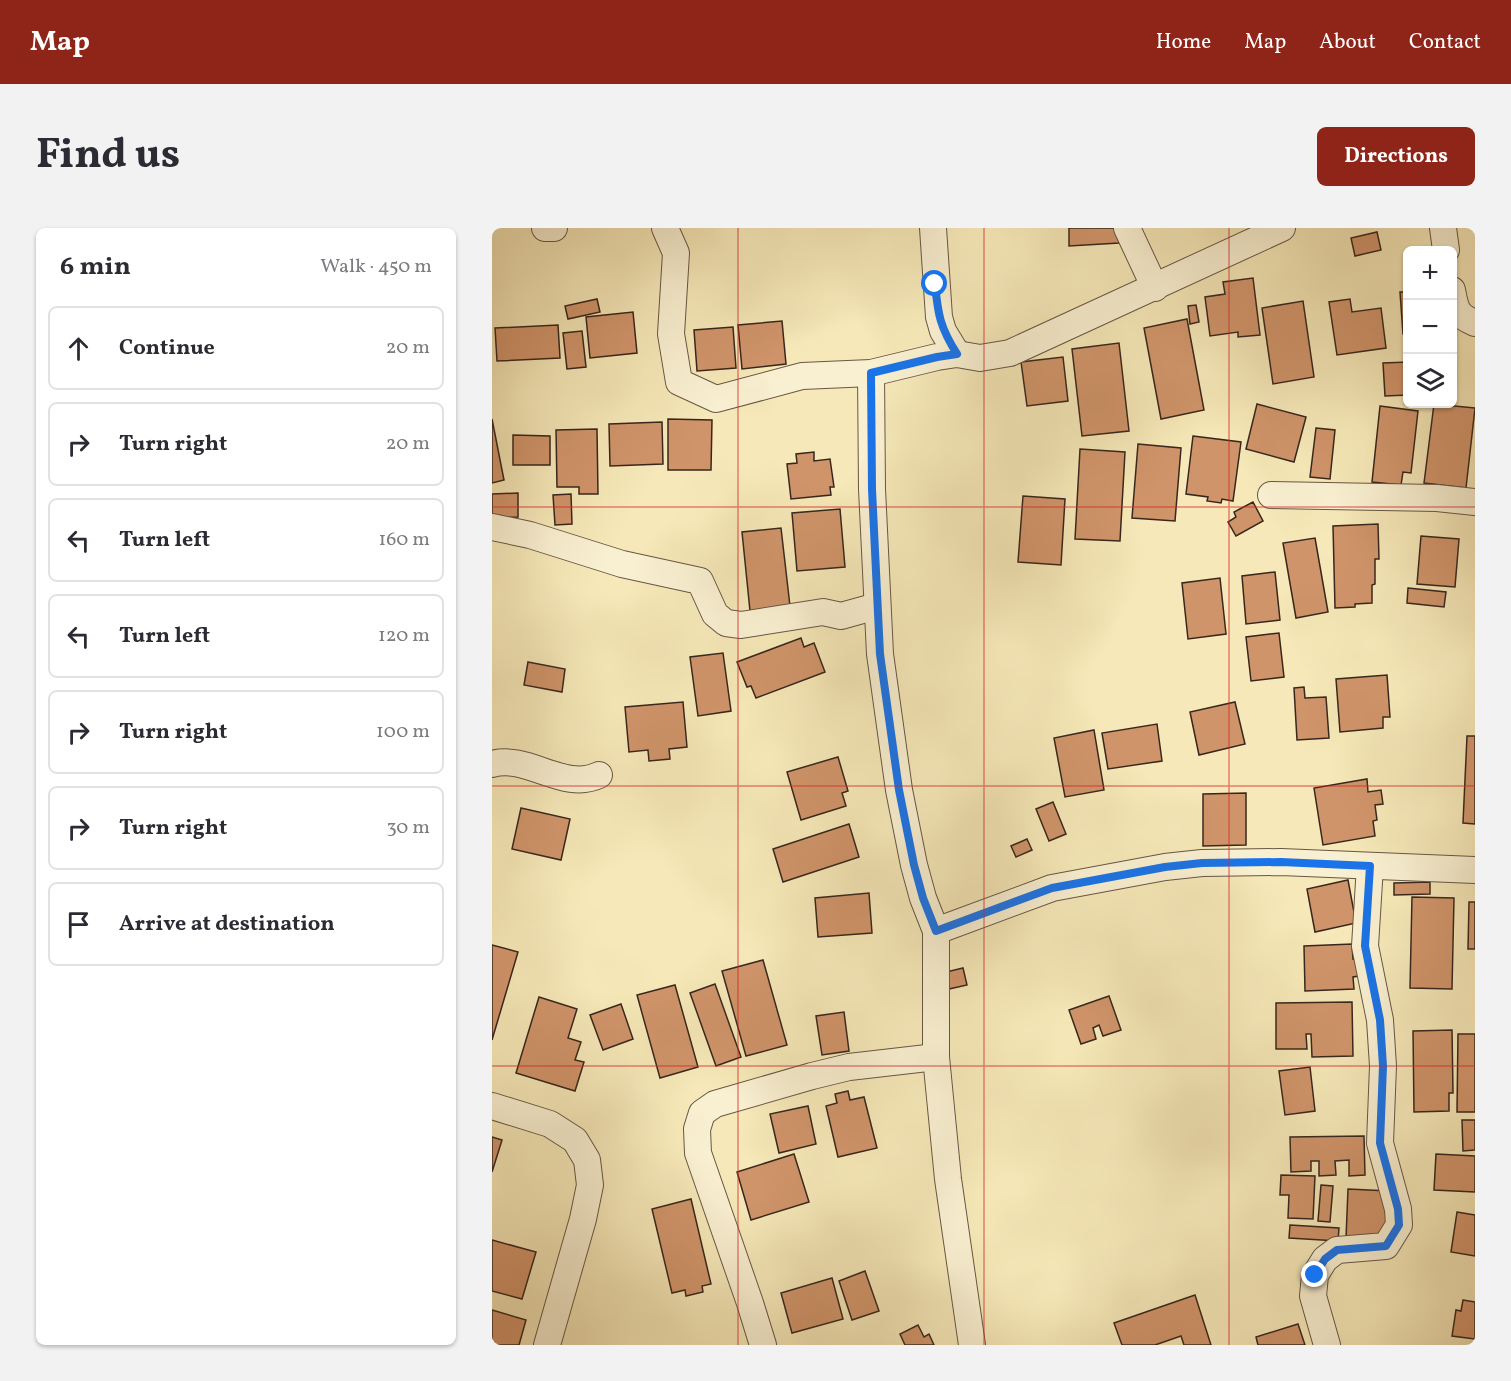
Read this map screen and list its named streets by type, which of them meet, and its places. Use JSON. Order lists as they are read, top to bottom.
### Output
{
  "page": {
    "header": "Map",
    "nav": [
      "Home",
      "Map",
      "About",
      "Contact"
    ],
    "title": "Find us",
    "buttons": "Directions",
    "heading": ["6 min", "Walk · 450 m"],
    "map_buttons": ["+", "−"],
    "list": [
      ["Continue", "20 m"],
      ["Turn right", "20 m"],
      ["Turn left", "160 m"],
      ["Turn left", "120 m"],
      ["Turn right", "100 m"],
      ["Turn right", "30 m"],
      "Arrive at destination"
    ]
  }
}
